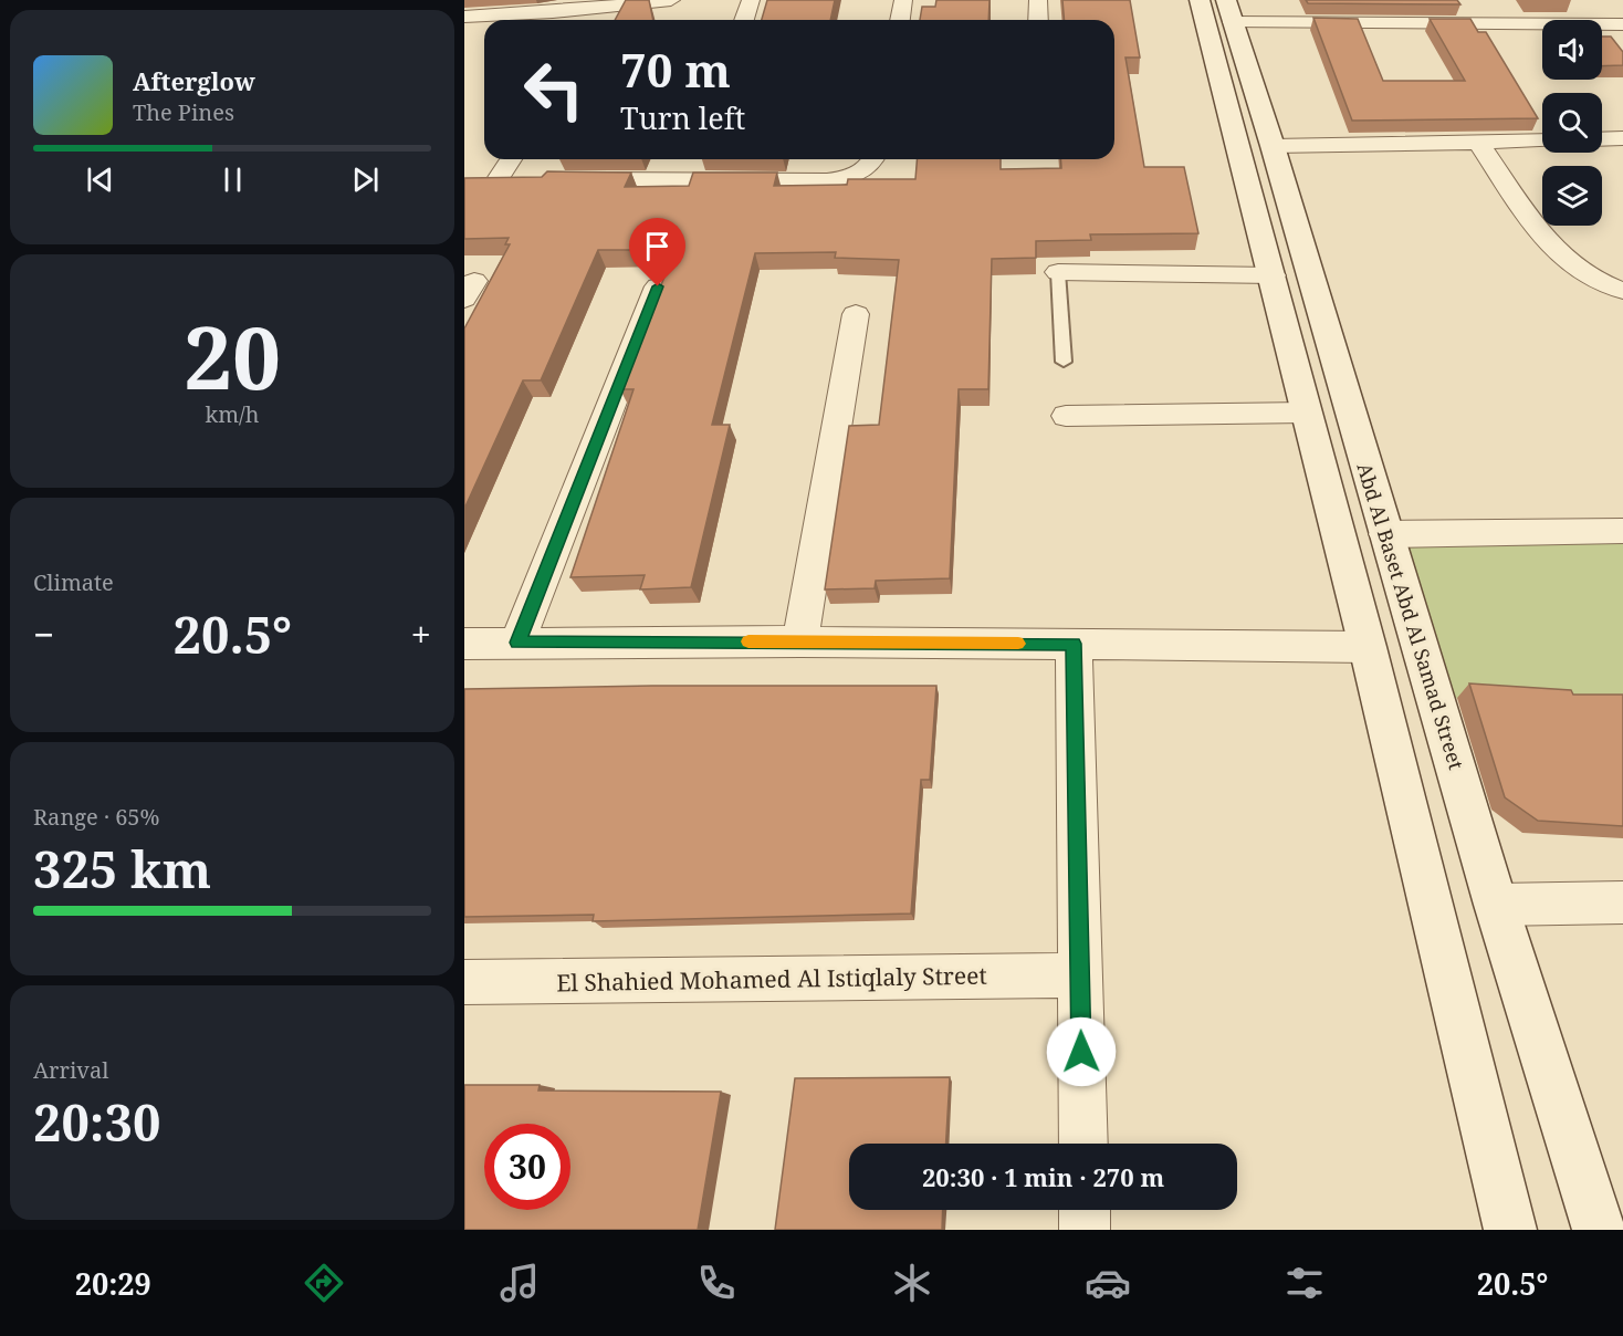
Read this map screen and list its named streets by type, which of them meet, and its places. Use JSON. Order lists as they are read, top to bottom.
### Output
{
  "streets": {
    "street": ["Abd Al Baset Abd Al Samad Street", "El Shahied Mohamed Al Istiqlaly Street"]
  },
  "page": {
    "turn": ["70 m", "Turn left"],
    "song": ["Afterglow", "The Pines"],
    "tile": [
      ["20", "km/h"],
      "Climate",
      ["Range · 65%", "325 km"],
      ["Arrival", "20:30"]
    ],
    "heat": ["−", "20.5°", "+"],
    "limit": "30",
    "trip": "20:30 · 1 min · 270 m",
    "tabs": ["20:29", "20.5°"]
  }
}
